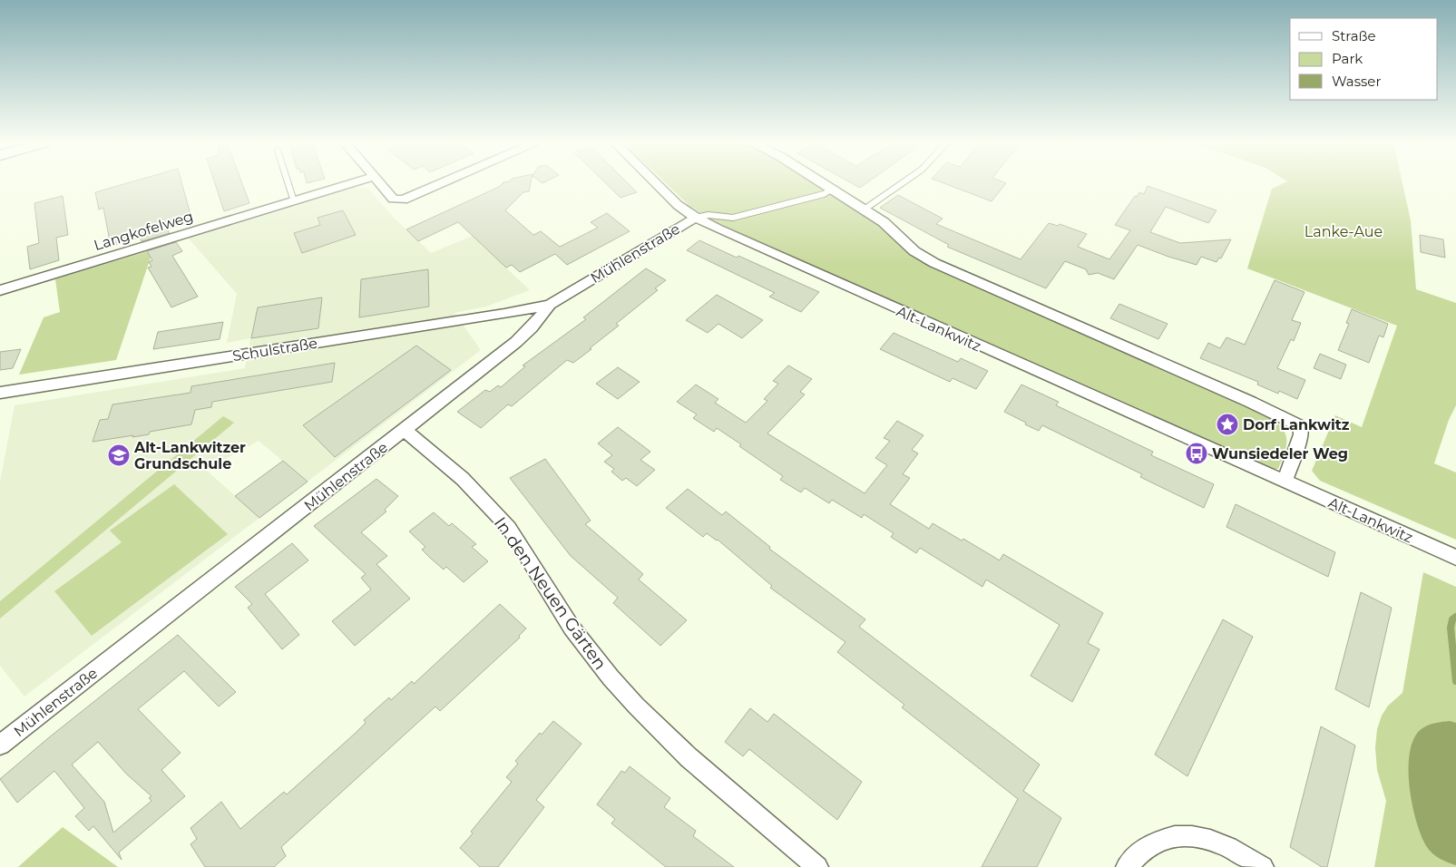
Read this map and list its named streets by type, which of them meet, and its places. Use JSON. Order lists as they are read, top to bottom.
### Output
{
  "streets": {
    "street": [
      "Langkofelweg",
      "Mühlenstraße",
      "Alt-Lankwitz",
      "Schulstraße",
      "In den Neuen Gärten"
    ]
  },
  "crossings": [
    ["Mühlenstraße", "Alt-Lankwitz"],
    ["Mühlenstraße", "Schulstraße"],
    ["Mühlenstraße", "In den Neuen Gärten"]
  ],
  "parks": ["Lanke-Aue"],
  "places": {
    "place": ["Dorf Lankwitz"],
    "bus stop": ["Wunsiedeler Weg"],
    "school or university": ["Alt-Lankwitzer Grundschule"]
  },
  "legend": ["Straße", "Park", "Wasser"]
}
